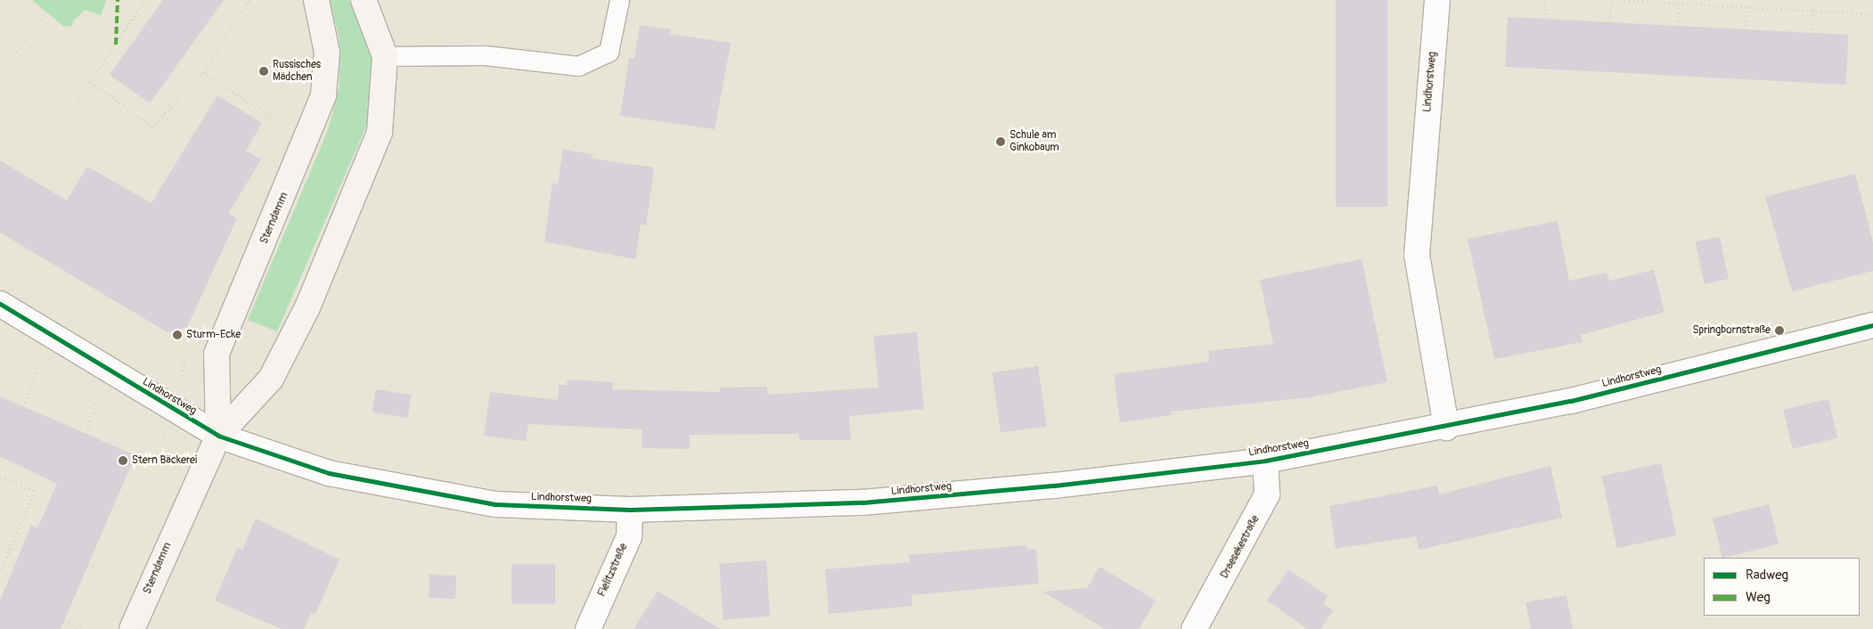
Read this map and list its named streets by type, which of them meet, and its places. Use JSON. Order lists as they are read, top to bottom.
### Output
{
  "streets": {
    "street": [
      "Lindhorstweg",
      "Sterndamm",
      "Draesekestraße",
      "Fielitzstraße"
    ]
  },
  "crossings": [
    ["Lindhorstweg", "Sterndamm"],
    ["Lindhorstweg", "Draesekestraße"],
    ["Lindhorstweg", "Fielitzstraße"]
  ],
  "places": [
    "Russisches Mädchen",
    "Schule am Ginkobaum",
    "Springbornstraße",
    "Sturm-Ecke",
    "Stern Bäckerei"
  ],
  "legend": ["Radweg", "Weg"]
}
